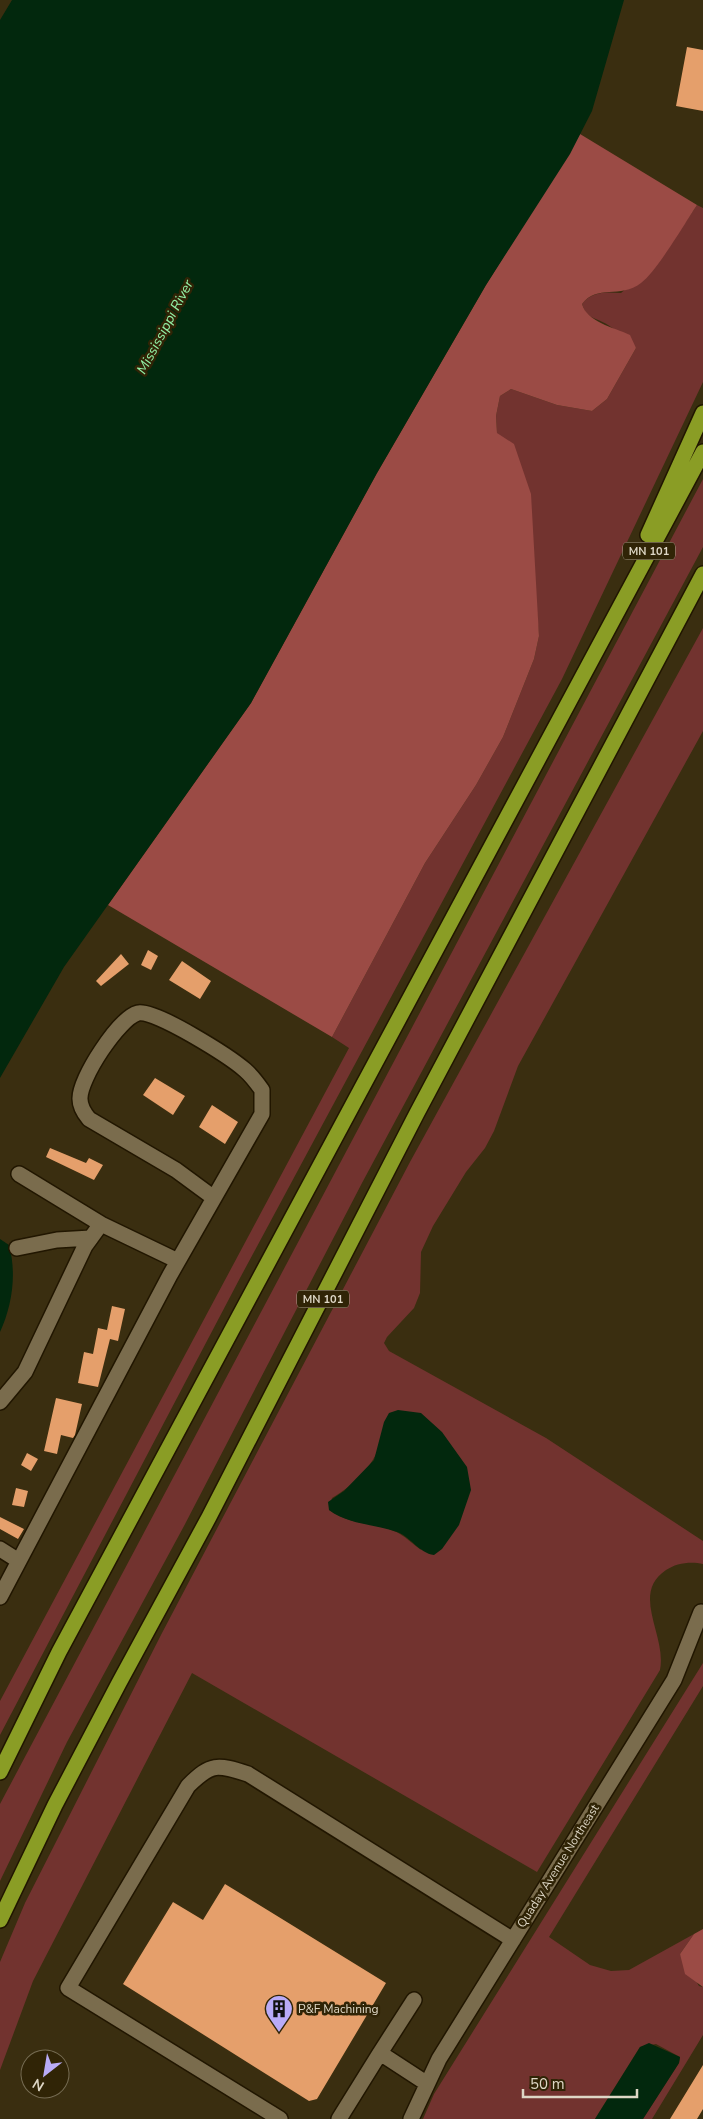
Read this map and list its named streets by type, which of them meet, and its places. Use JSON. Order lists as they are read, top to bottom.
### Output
{
  "streets": {
    "highway": ["MN 101"],
    "street": ["Quaday Avenue Northeast"]
  },
  "water": ["Mississippi River"],
  "places": {
    "building": ["P&F Machining"]
  },
  "scale_bar": "50 m",
  "north": "bottom left"
}
